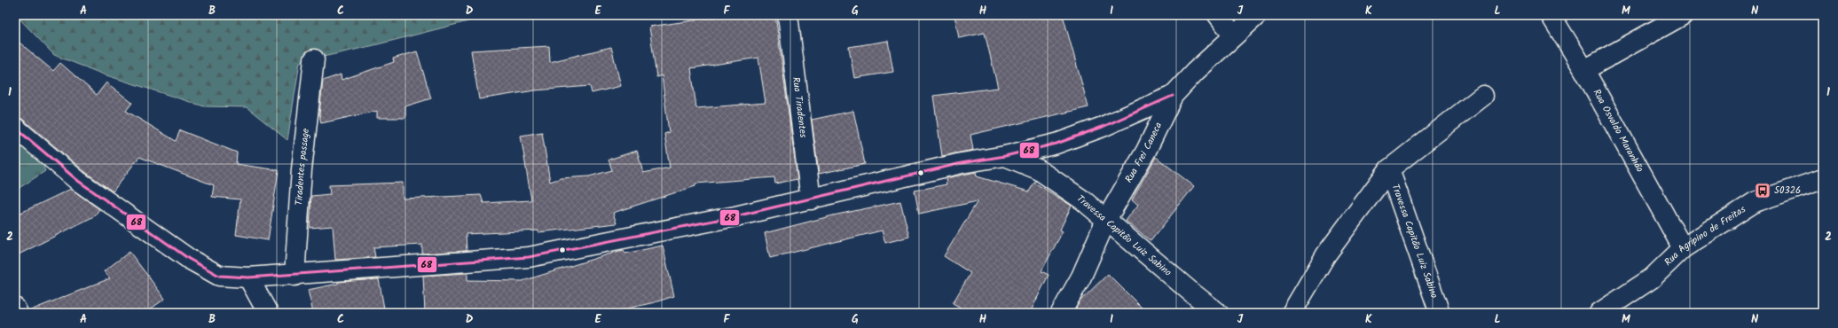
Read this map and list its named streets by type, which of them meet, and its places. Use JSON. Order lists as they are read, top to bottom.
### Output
{
  "streets": {
    "street": [
      "Rua Tiradentes",
      "Rua Osvaldo Maranhão",
      "Rua Frei Caneca",
      "Tiradentes passage",
      "Travessa Capitão Luiz Sabino",
      "Rua Agripino de Freitas"
    ]
  },
  "crossings": [
    ["Rua Osvaldo Maranhão", "Rua Agripino de Freitas"],
    ["Rua Frei Caneca", "Travessa Capitão Luiz Sabino"]
  ],
  "places": {
    "bus stop": ["50326"]
  },
  "lines": ["transit line 68"],
  "grid": {
    "columns": [
      "A",
      "B",
      "C",
      "D",
      "E",
      "F",
      "G",
      "H",
      "I",
      "J",
      "K",
      "L",
      "M",
      "N"
    ],
    "rows": ["1", "2"]
  }
}
